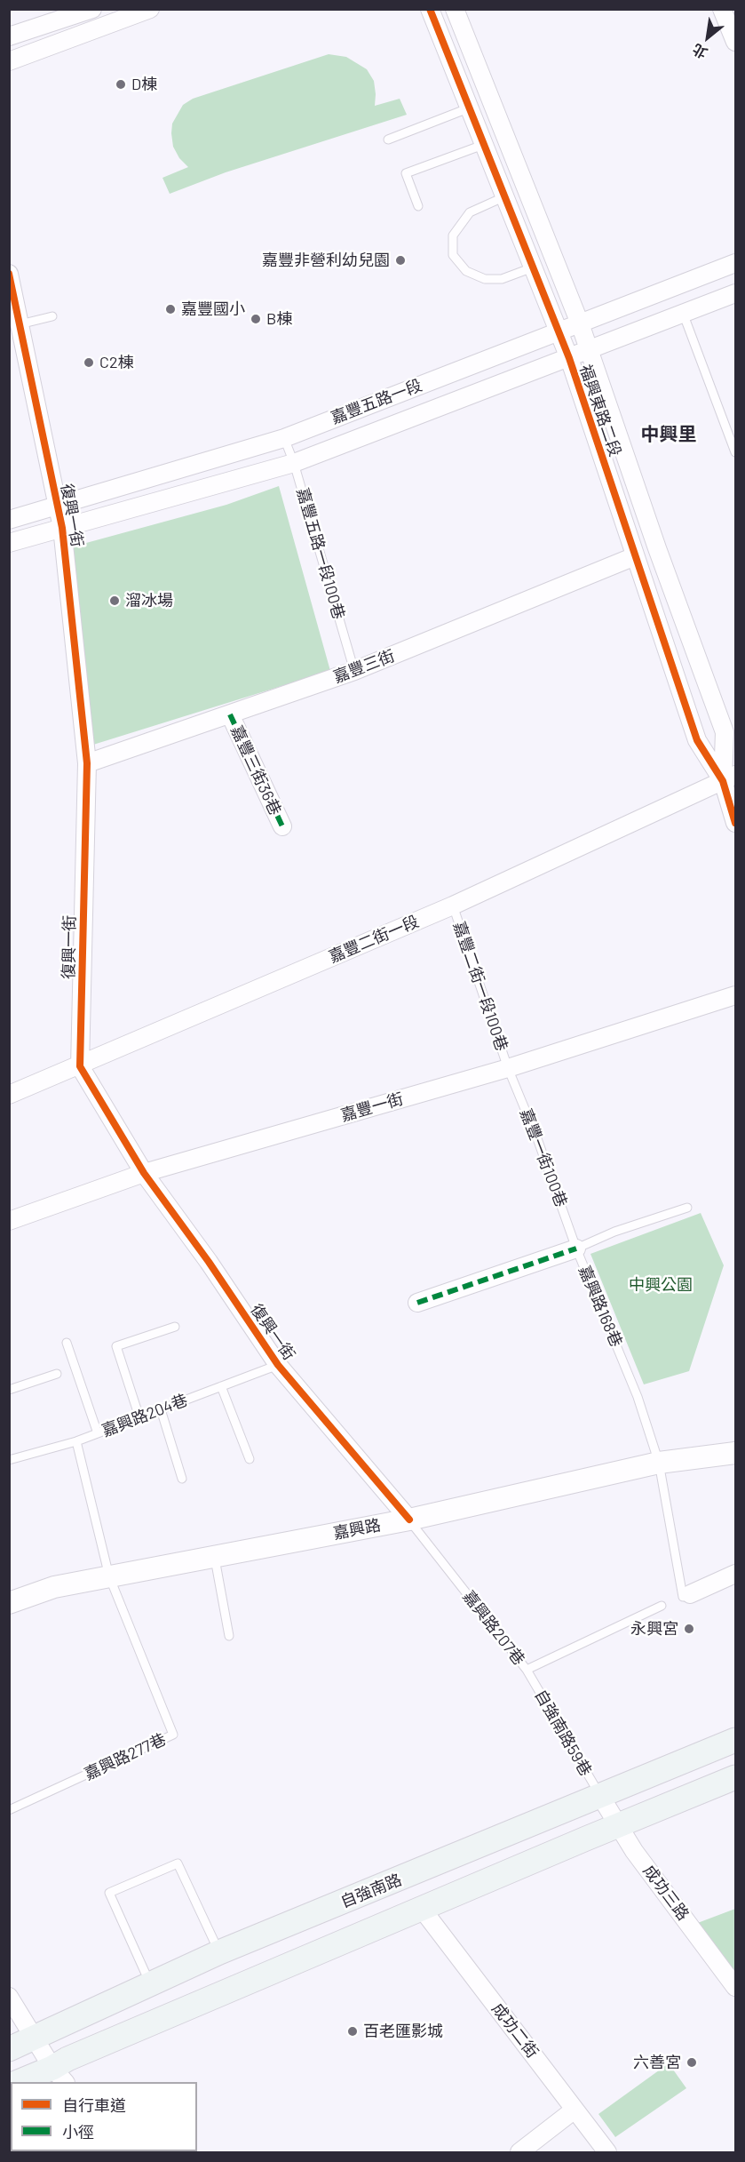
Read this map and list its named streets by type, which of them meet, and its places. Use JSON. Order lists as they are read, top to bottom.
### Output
{
  "streets": {
    "main road": ["自強南路"],
    "street": [
      "嘉豐五路一段",
      "福興東路二段",
      "復興一街",
      "嘉豐三街",
      "嘉豐三街36巷",
      "嘉豐二街一段",
      "嘉豐一街",
      "嘉興路168巷",
      "嘉興路",
      "成功三路",
      "成功二街"
    ],
    "lane": [
      "嘉豐五路一段100巷",
      "嘉豐二街一段100巷",
      "嘉豐一街100巷",
      "嘉興路204巷",
      "嘉興路207巷",
      "自強南路59巷",
      "嘉興路277巷"
    ]
  },
  "crossings": [
    ["嘉豐五路一段", "福興東路二段"],
    ["嘉豐五路一段", "復興一街"],
    ["嘉豐五路一段", "嘉豐五路一段100巷"],
    ["福興東路二段", "嘉豐三街"],
    ["福興東路二段", "嘉豐二街一段"],
    ["復興一街", "嘉豐三街"],
    ["復興一街", "嘉豐二街一段"],
    ["復興一街", "嘉豐一街"],
    ["復興一街", "嘉興路204巷"],
    ["復興一街", "嘉興路"],
    ["復興一街", "嘉興路207巷"],
    ["嘉豐五路一段100巷", "嘉豐三街"],
    ["嘉豐三街", "嘉豐三街36巷"],
    ["嘉豐二街一段", "嘉豐二街一段100巷"],
    ["嘉豐二街一段100巷", "嘉豐一街"],
    ["嘉豐二街一段100巷", "嘉豐一街100巷"],
    ["嘉豐一街", "嘉豐一街100巷"],
    ["嘉豐一街100巷", "嘉興路168巷"],
    ["嘉興路168巷", "嘉興路"],
    ["嘉興路", "嘉興路207巷"],
    ["嘉興路", "嘉興路277巷"],
    ["嘉興路207巷", "自強南路59巷"],
    ["自強南路59巷", "自強南路"],
    ["自強南路59巷", "成功三路"],
    ["自強南路", "成功三路"]
  ],
  "districts": ["中興里"],
  "parks": ["中興公園"],
  "places": [
    "D棟",
    "嘉豐非營利幼兒園",
    "嘉豐國小",
    "B棟",
    "C2棟",
    "溜冰場",
    "永興宮",
    "百老匯影城",
    "六善宮"
  ],
  "legend": ["自行車道", "小徑"],
  "north": "bottom left"
}
